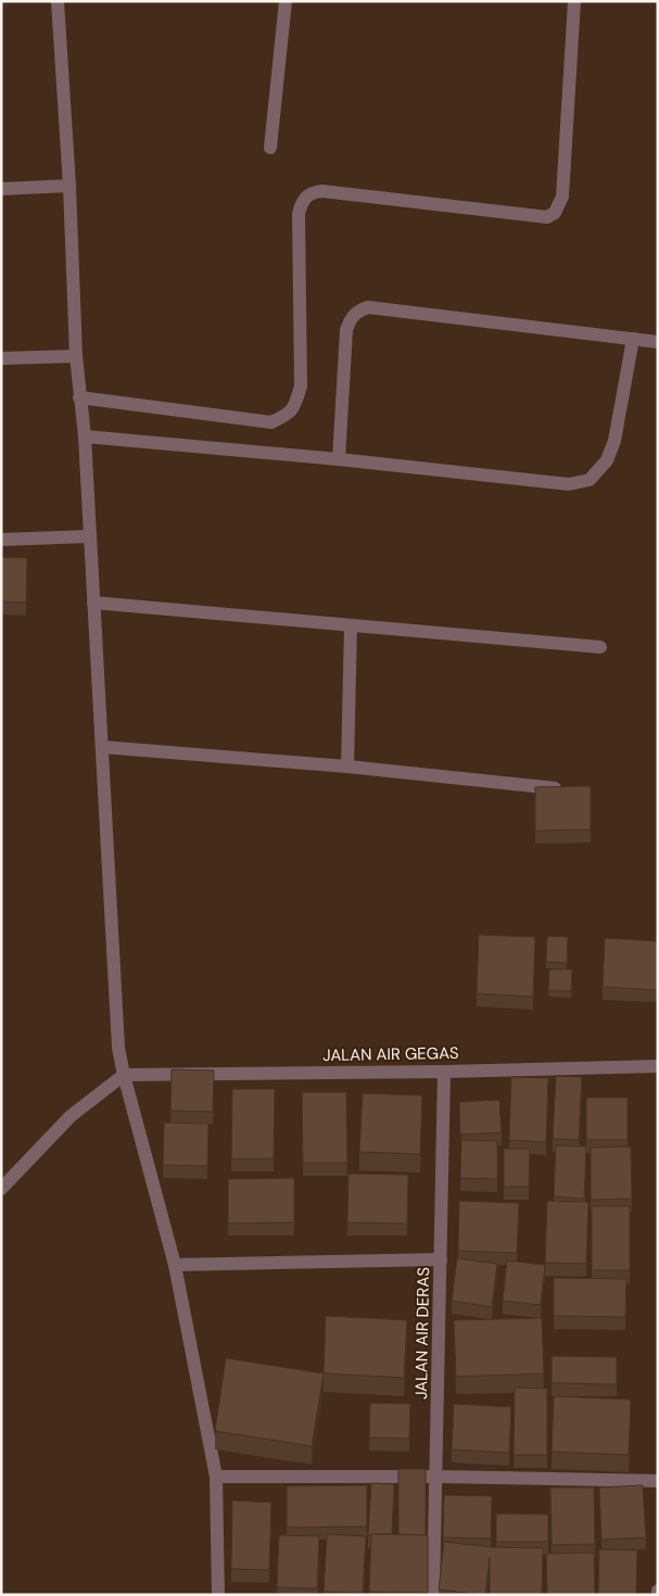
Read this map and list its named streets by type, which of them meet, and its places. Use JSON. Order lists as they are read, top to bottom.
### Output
{
  "streets": {
    "street": ["JALAN AIR GEGAS", "JALAN AIR DERAS"]
  },
  "crossings": [
    ["JALAN AIR GEGAS", "JALAN AIR DERAS"]
  ]
}
